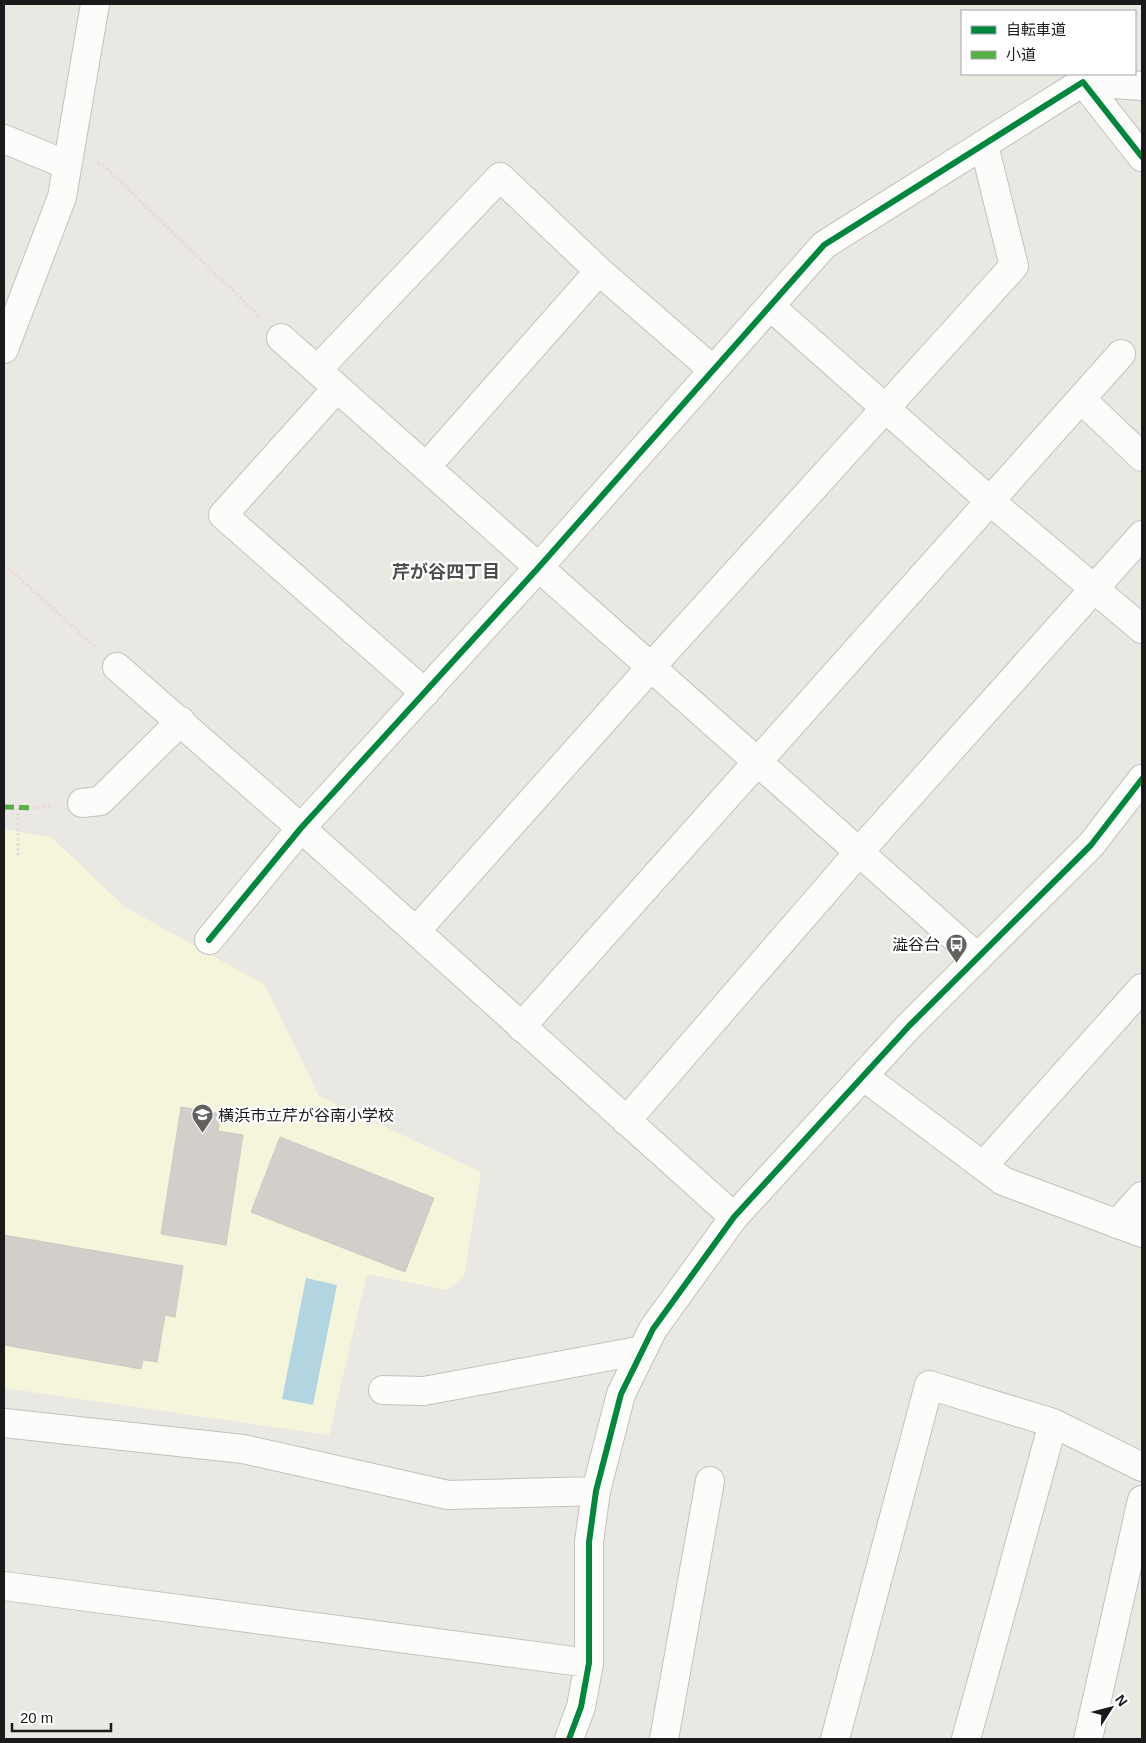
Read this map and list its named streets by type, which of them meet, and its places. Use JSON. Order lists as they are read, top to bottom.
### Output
{
  "districts": ["芹が谷四丁目"],
  "places": {
    "bus stop": ["澁谷台"],
    "school or university": ["横浜市立芹が谷南小学校"]
  },
  "legend": ["自転車道", "小道"],
  "scale_bar": "20 m",
  "north": "top right"
}
